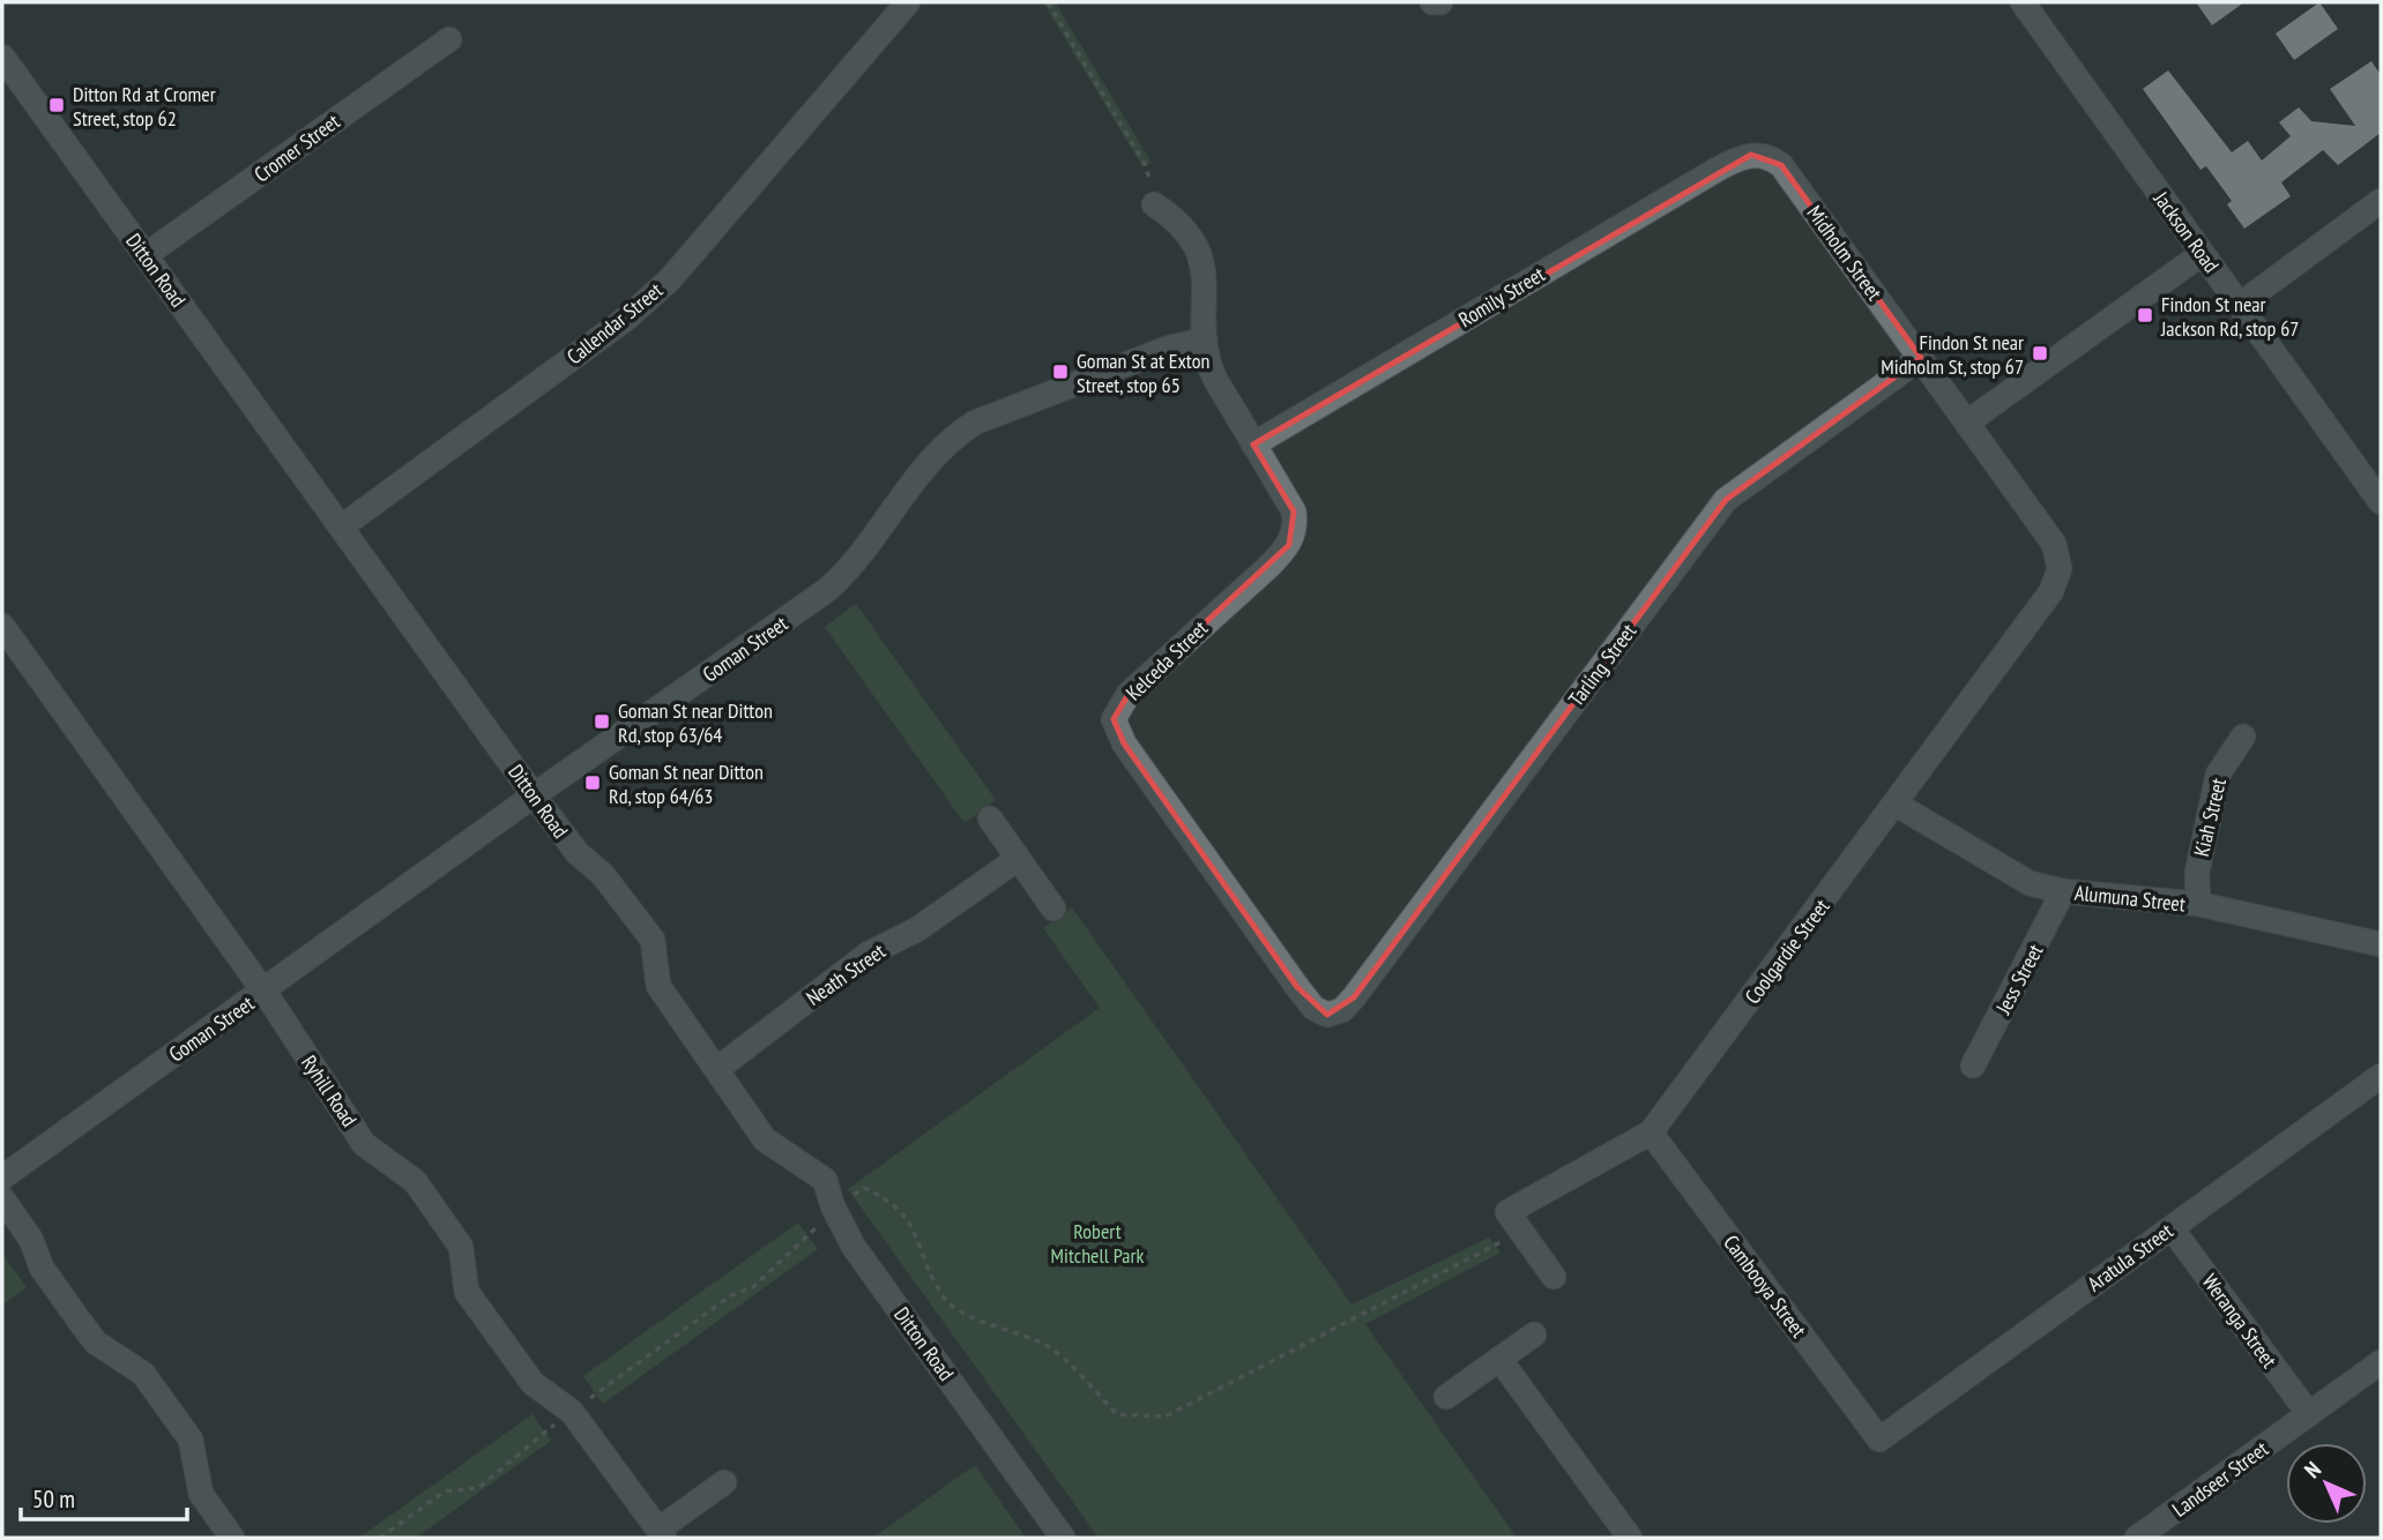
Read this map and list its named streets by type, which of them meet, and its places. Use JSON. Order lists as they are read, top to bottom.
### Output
{
  "streets": {
    "street": [
      "Cromer Street",
      "Jackson Road",
      "Midholm Street",
      "Ditton Road",
      "Romily Street",
      "Callendar Street",
      "Goman Street",
      "Kelceda Street",
      "Tarling Street",
      "Kiah Street",
      "Alumuna Street",
      "Coolgardie Street",
      "Neath Street",
      "Jess Street",
      "Ryhill Road",
      "Aratula Street",
      "Cambooya Street",
      "Weranga Street",
      "Landseer Street"
    ]
  },
  "crossings": [
    ["Cromer Street", "Ditton Road"],
    ["Midholm Street", "Romily Street"],
    ["Midholm Street", "Tarling Street"],
    ["Midholm Street", "Coolgardie Street"],
    ["Ditton Road", "Callendar Street"],
    ["Ditton Road", "Goman Street"],
    ["Ditton Road", "Neath Street"],
    ["Romily Street", "Kelceda Street"],
    ["Goman Street", "Kelceda Street"],
    ["Goman Street", "Ryhill Road"],
    ["Kelceda Street", "Tarling Street"],
    ["Kiah Street", "Alumuna Street"],
    ["Alumuna Street", "Coolgardie Street"],
    ["Alumuna Street", "Jess Street"],
    ["Coolgardie Street", "Cambooya Street"],
    ["Aratula Street", "Cambooya Street"],
    ["Aratula Street", "Weranga Street"],
    ["Weranga Street", "Landseer Street"]
  ],
  "parks": ["Robert Mitchell Park"],
  "places": {
    "transit": [
      "Ditton Rd at Cromer Street, stop 62",
      "Findon St near Jackson Rd, stop 67",
      "Findon St near Midholm St, stop 67",
      "Goman St at Exton Street, stop 65",
      "Goman St near Ditton Rd, stop 63/64",
      "Goman St near Ditton Rd, stop 64/63"
    ]
  },
  "scale_bar": "50 m",
  "north": "top left"
}
